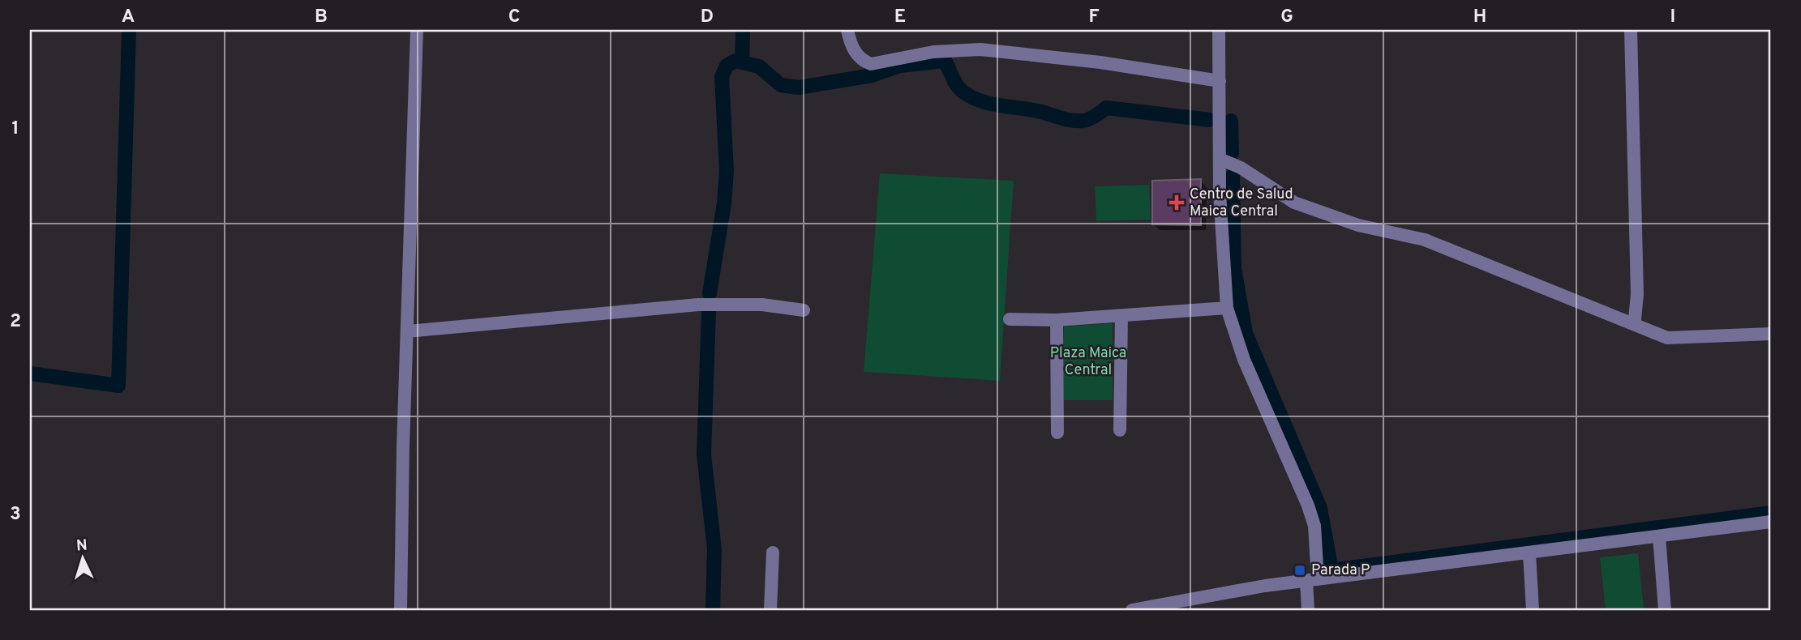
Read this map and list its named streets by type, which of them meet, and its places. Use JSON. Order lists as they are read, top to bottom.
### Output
{
  "parks": ["Plaza Maica Central"],
  "places": {
    "health": ["Centro de Salud Maica Central"],
    "transit": ["Parada P"]
  },
  "north": "top",
  "grid": {
    "columns": [
      "A",
      "B",
      "C",
      "D",
      "E",
      "F",
      "G",
      "H",
      "I"
    ],
    "rows": ["1", "2", "3"]
  }
}
